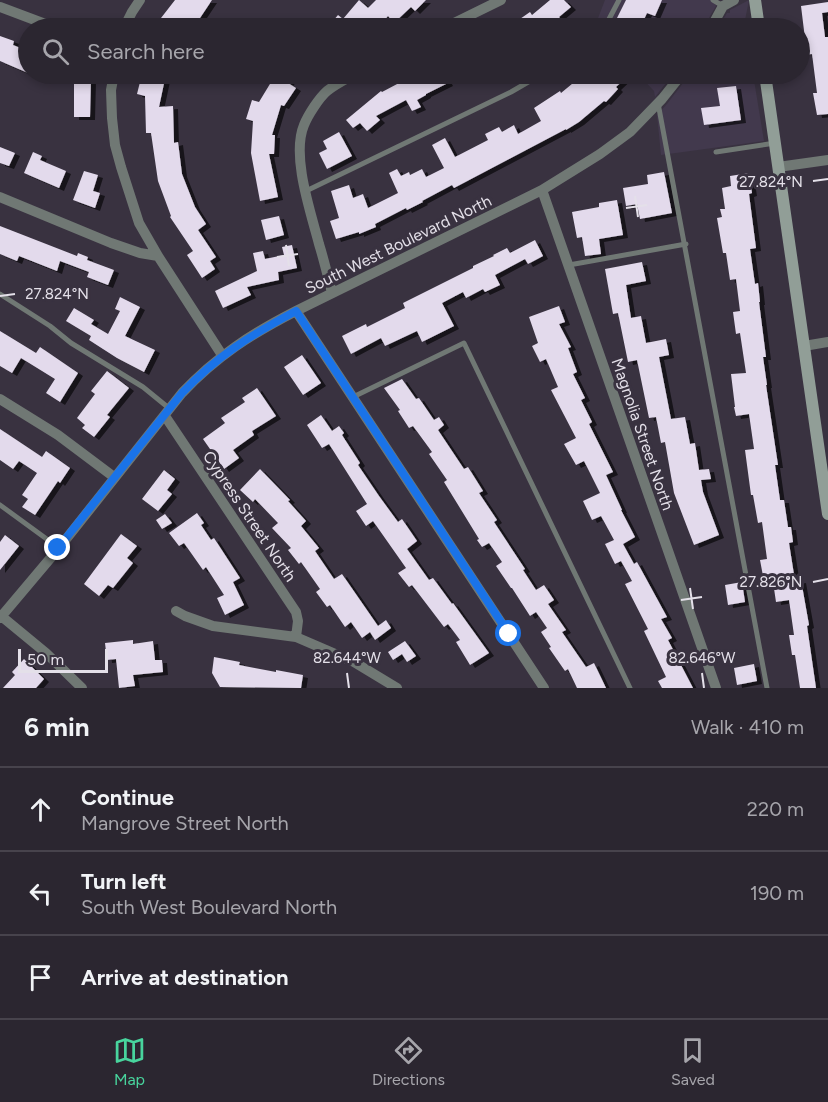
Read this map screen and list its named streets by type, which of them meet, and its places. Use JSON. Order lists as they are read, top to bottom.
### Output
{
  "streets": {
    "street": ["South West Boulevard North", "Magnolia Street North", "Cypress Street North"]
  },
  "crossings": [
    ["South West Boulevard North", "Magnolia Street North"],
    ["South West Boulevard North", "Cypress Street North"]
  ],
  "scale_bar": "50 m",
  "page": {
    "search": "Search here",
    "scale": "50 m",
    "heading": ["6 min", "Walk · 410 m"],
    "list": [
      ["Continue", "Mangrove Street North", "220 m"],
      ["Turn left", "South West Boulevard North", "190 m"],
      "Arrive at destination"
    ],
    "nav": ["Map", "Directions", "Saved"]
  },
  "coordinates": [
    "27.824°N",
    "27.826°N",
    "82.644°W",
    "82.646°W"
  ]
}
